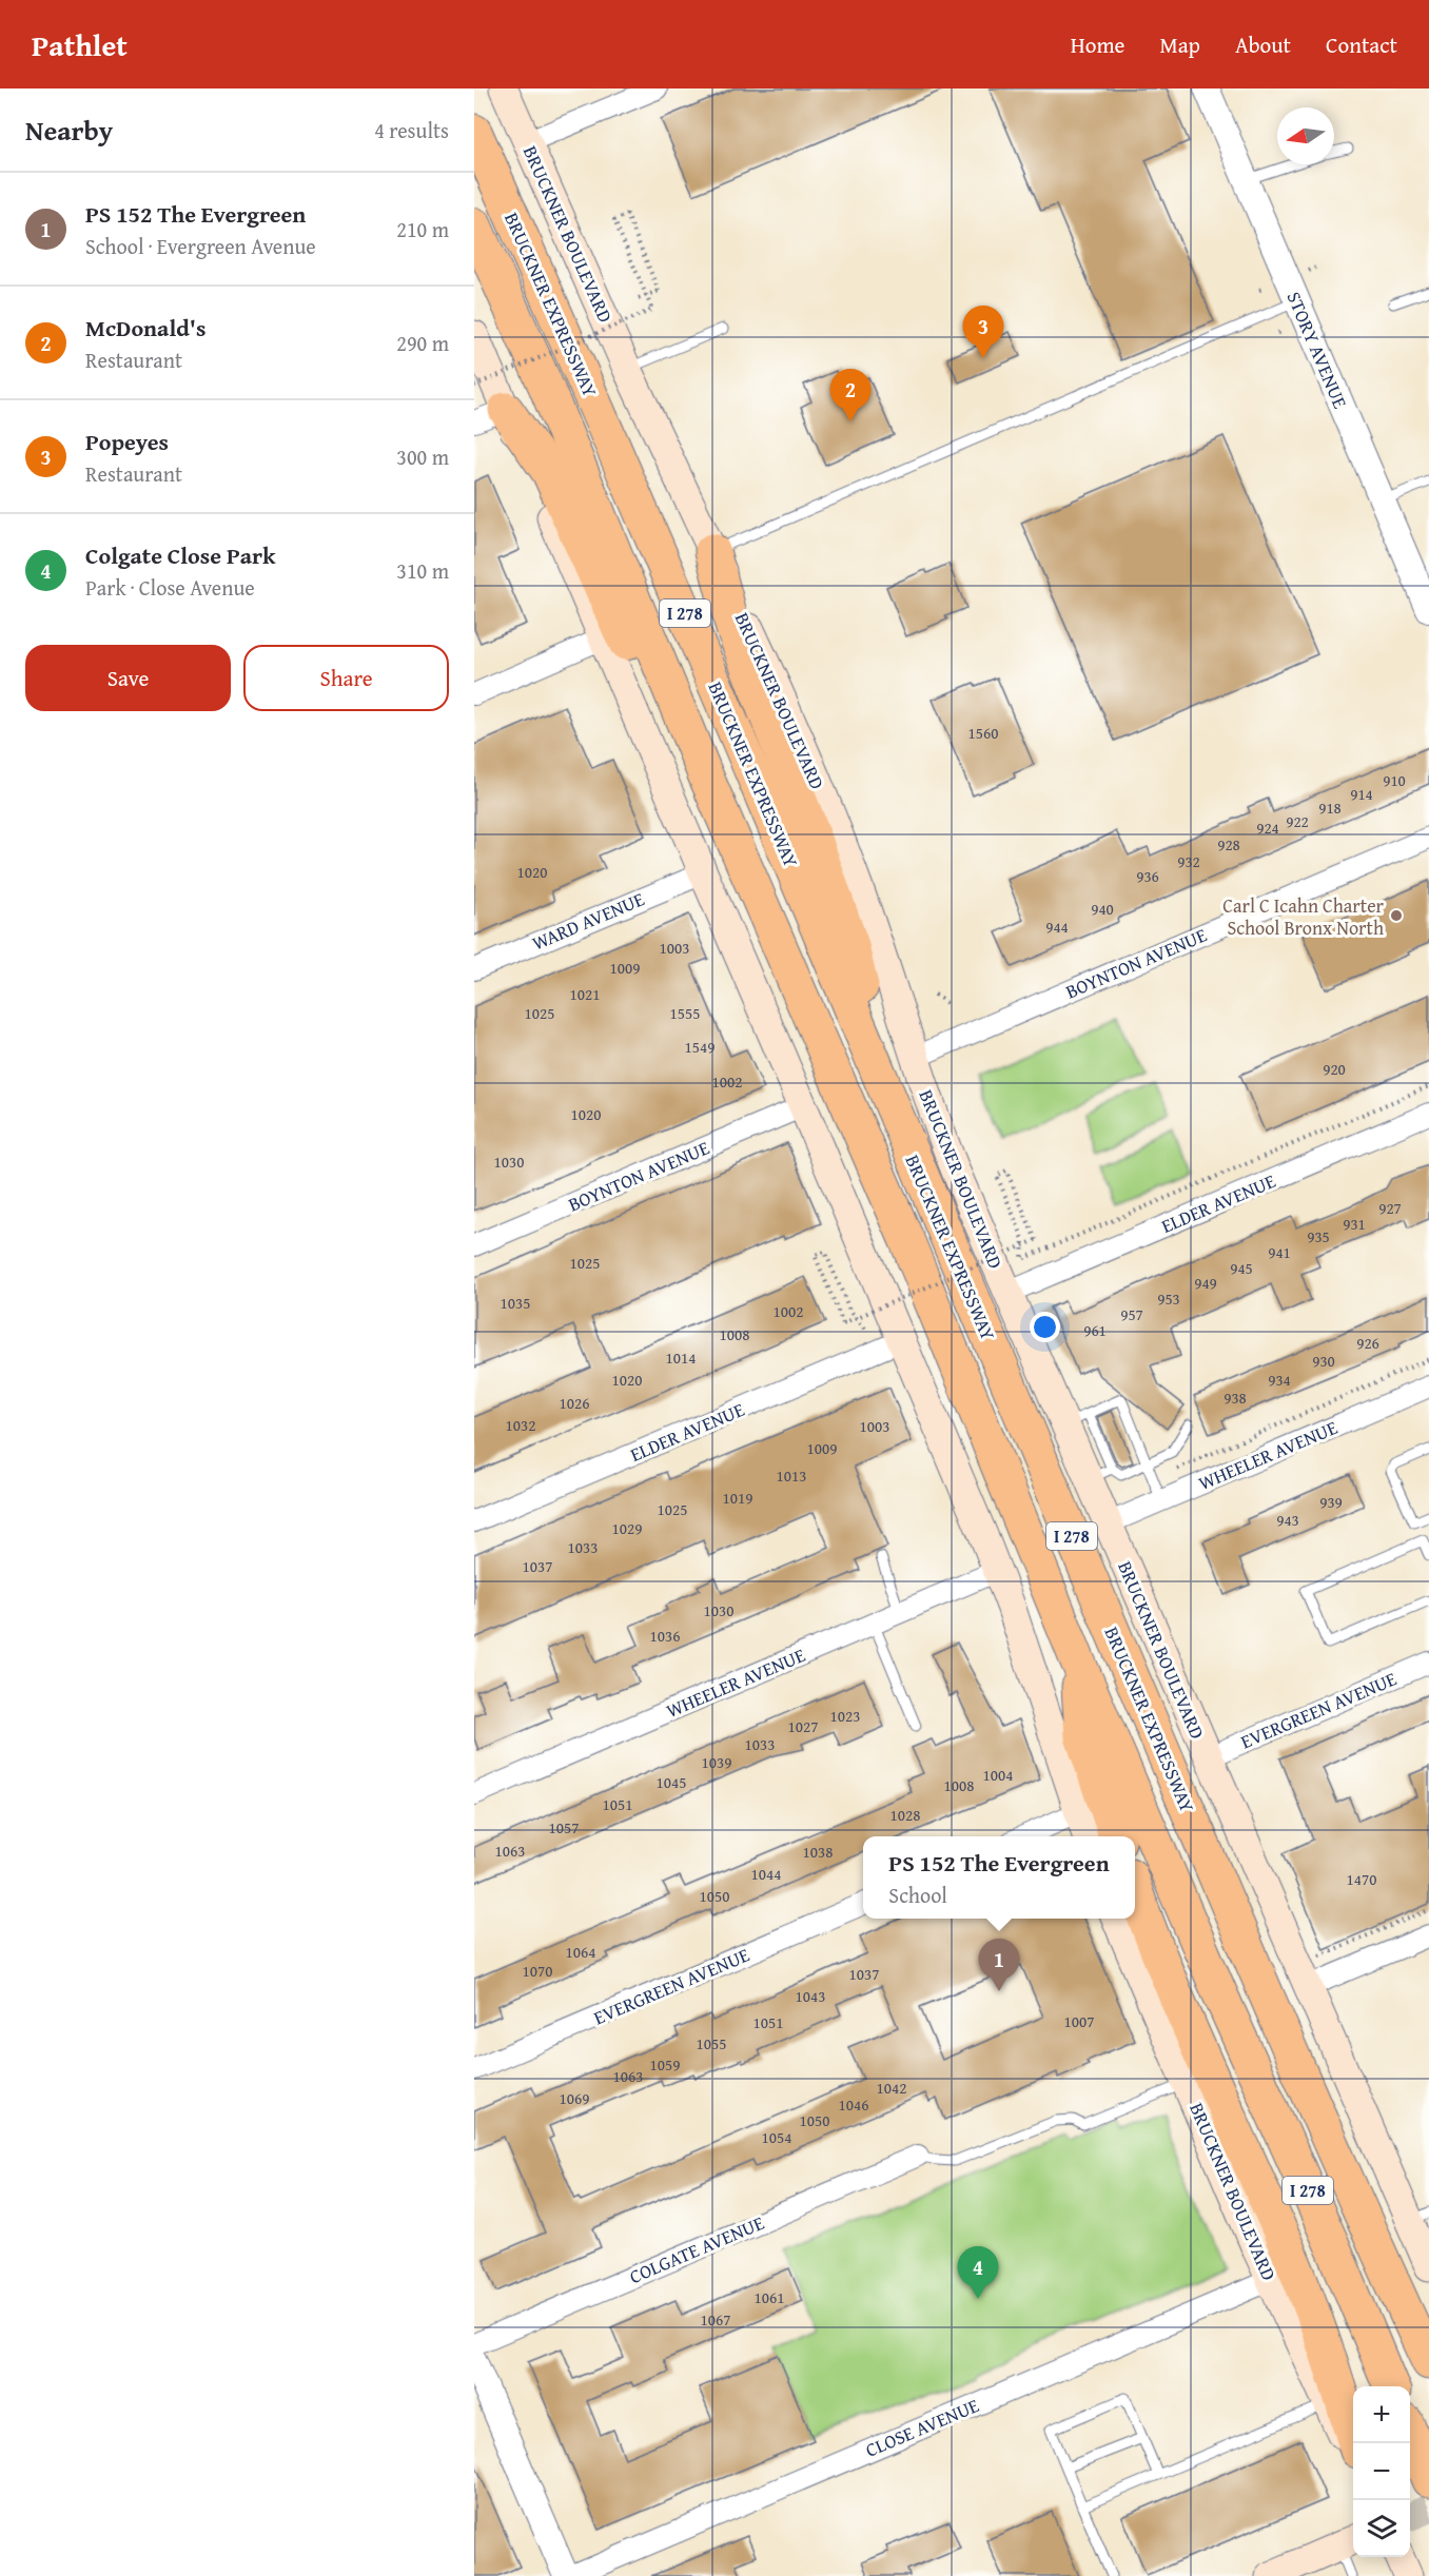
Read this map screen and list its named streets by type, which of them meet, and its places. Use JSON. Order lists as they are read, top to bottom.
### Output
{
  "streets": {
    "highway": ["BRUCKNER EXPRESSWAY", "I 278"],
    "main road": ["BRUCKNER BOULEVARD"],
    "street": [
      "STORY AVENUE",
      "WARD AVENUE",
      "BOYNTON AVENUE",
      "ELDER AVENUE",
      "WHEELER AVENUE",
      "EVERGREEN AVENUE",
      "COLGATE AVENUE",
      "CLOSE AVENUE"
    ]
  },
  "crossings": [
    ["BRUCKNER BOULEVARD", "BOYNTON AVENUE"],
    ["BRUCKNER BOULEVARD", "ELDER AVENUE"],
    ["BRUCKNER BOULEVARD", "WHEELER AVENUE"],
    ["BRUCKNER BOULEVARD", "EVERGREEN AVENUE"],
    ["BRUCKNER BOULEVARD", "CLOSE AVENUE"]
  ],
  "places": ["Carl C Icahn Charter School Bronx North"],
  "house_numbers": [
    "1560",
    "910",
    "914",
    "918",
    "922",
    "924",
    "928",
    "932",
    "1020",
    "936",
    "940",
    "944",
    "1003",
    "1009",
    "1021",
    "1025",
    "1555",
    "1549",
    "920",
    "1002",
    "1020",
    "1030",
    "927",
    "931",
    "935",
    "941",
    "1025",
    "945",
    "949",
    "953",
    "1035",
    "1002",
    "957",
    "961",
    "1008",
    "926",
    "1014",
    "930",
    "1020",
    "934",
    "938",
    "1026",
    "1032",
    "1003",
    "1009",
    "1013",
    "1019",
    "939",
    "1025",
    "943",
    "1029",
    "1033",
    "1037",
    "1030",
    "1036",
    "1023",
    "1027",
    "1033",
    "1039",
    "1004",
    "1045",
    "1008",
    "1051",
    "1028",
    "1057",
    "1063",
    "1038",
    "1044",
    "1470",
    "1050",
    "1064",
    "1070",
    "1037",
    "1043",
    "1007",
    "1051",
    "1055",
    "1059",
    "1063",
    "1042",
    "1069",
    "1046",
    "1050",
    "1054",
    "1061",
    "1067"
  ],
  "north": "left",
  "page": {
    "header": "Pathlet",
    "nav": [
      "Home",
      "Map",
      "About",
      "Contact"
    ],
    "heading": ["Nearby", "4 results"],
    "list": [
      {
        "mark": "1",
        "name": "PS 152 The Evergreen",
        "note": "School · Evergreen Avenue",
        "value": "210 m"
      },
      {
        "mark": "2",
        "name": "McDonald's",
        "note": "Restaurant",
        "value": "290 m"
      },
      {
        "mark": "3",
        "name": "Popeyes",
        "note": "Restaurant",
        "value": "300 m"
      },
      {
        "mark": "4",
        "name": "Colgate Close Park",
        "note": "Park · Close Avenue",
        "value": "310 m"
      }
    ],
    "pins": [
      "3",
      "2",
      "1",
      "4"
    ],
    "buttons": ["Save", "Share"],
    "popup": ["PS 152 The Evergreen", "School"],
    "map_buttons": ["+", "−"]
  }
}
